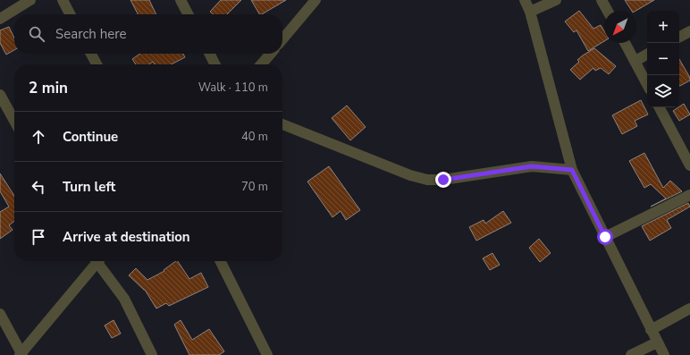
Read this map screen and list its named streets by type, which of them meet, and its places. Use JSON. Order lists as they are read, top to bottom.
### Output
{
  "north": "bottom left",
  "page": {
    "map_buttons": ["+", "−"],
    "search": "Search here",
    "heading": ["2 min", "Walk · 110 m"],
    "list": [
      ["Continue", "40 m"],
      ["Turn left", "70 m"],
      "Arrive at destination"
    ]
  }
}
